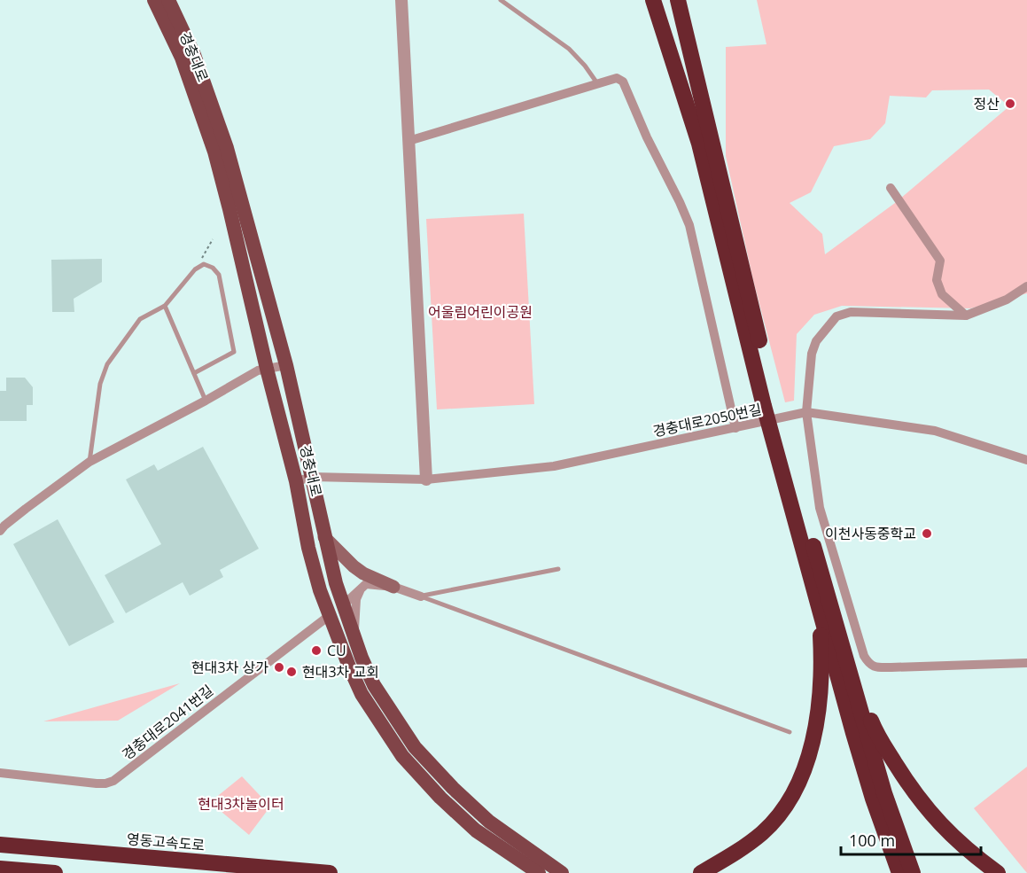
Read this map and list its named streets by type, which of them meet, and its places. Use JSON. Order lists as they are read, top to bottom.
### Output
{
  "streets": {
    "highway": ["영동고속도로"],
    "main road": ["경충대로"],
    "street": ["경충대로2050번길", "경충대로2041번길"]
  },
  "crossings": [
    ["경충대로", "경충대로2050번길"],
    ["경충대로", "경충대로2041번길"]
  ],
  "parks": ["어울림어린이공원", "현대3차놀이터"],
  "places": [
    "정산",
    "이천사동중학교",
    "CU",
    "현대3차 상가",
    "현대3차 교회"
  ],
  "scale_bar": "100 m"
}
